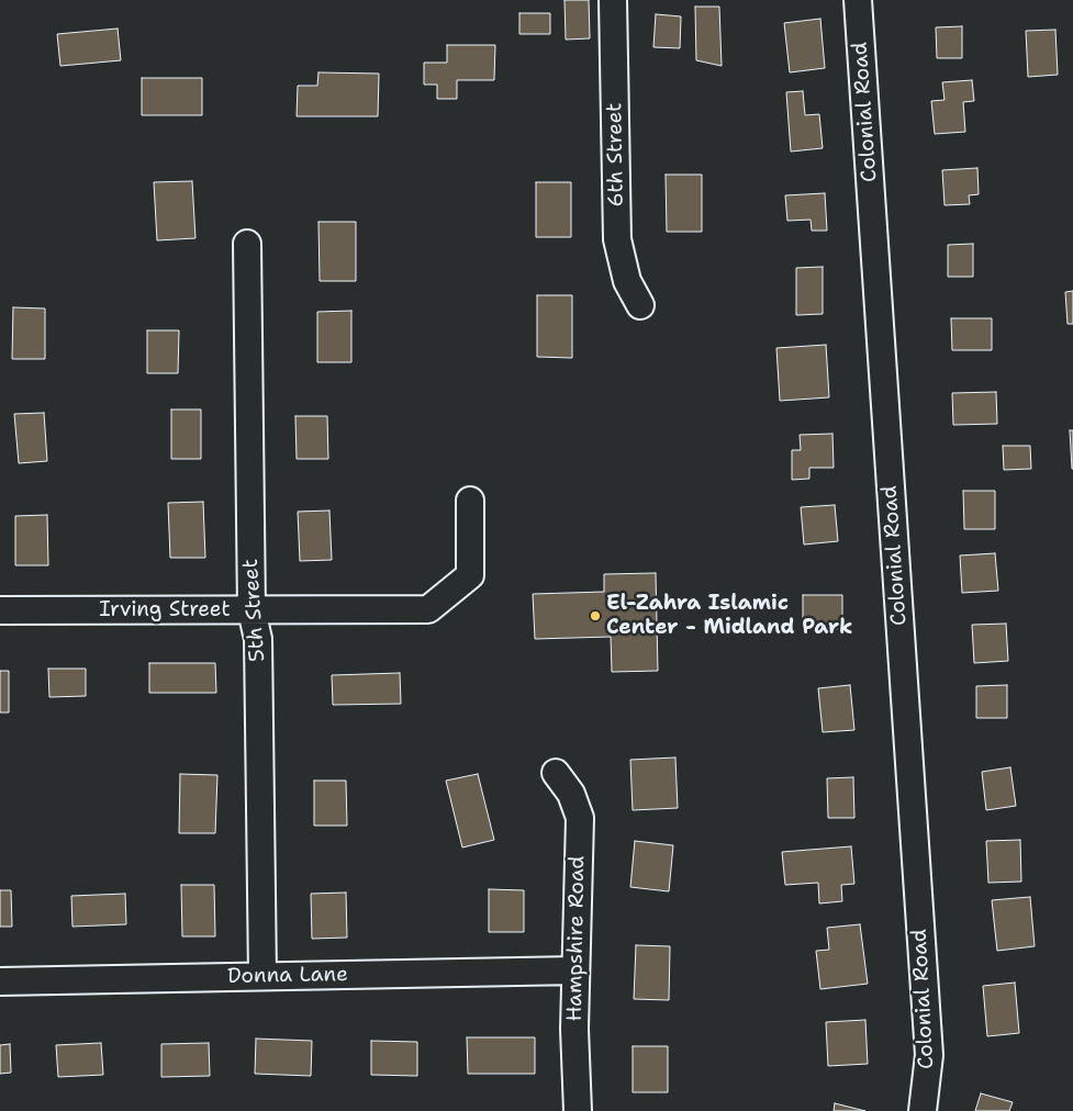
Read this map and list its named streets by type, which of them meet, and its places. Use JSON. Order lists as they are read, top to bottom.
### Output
{
  "streets": {
    "street": [
      "Colonial Road",
      "6th Street",
      "Irving Street",
      "5th Street",
      "Hampshire Road",
      "Donna Lane"
    ]
  },
  "crossings": [
    ["Irving Street", "5th Street"],
    ["5th Street", "Donna Lane"],
    ["Hampshire Road", "Donna Lane"]
  ],
  "places": ["El-Zahra Islamic Center - Midland Park"]
}
